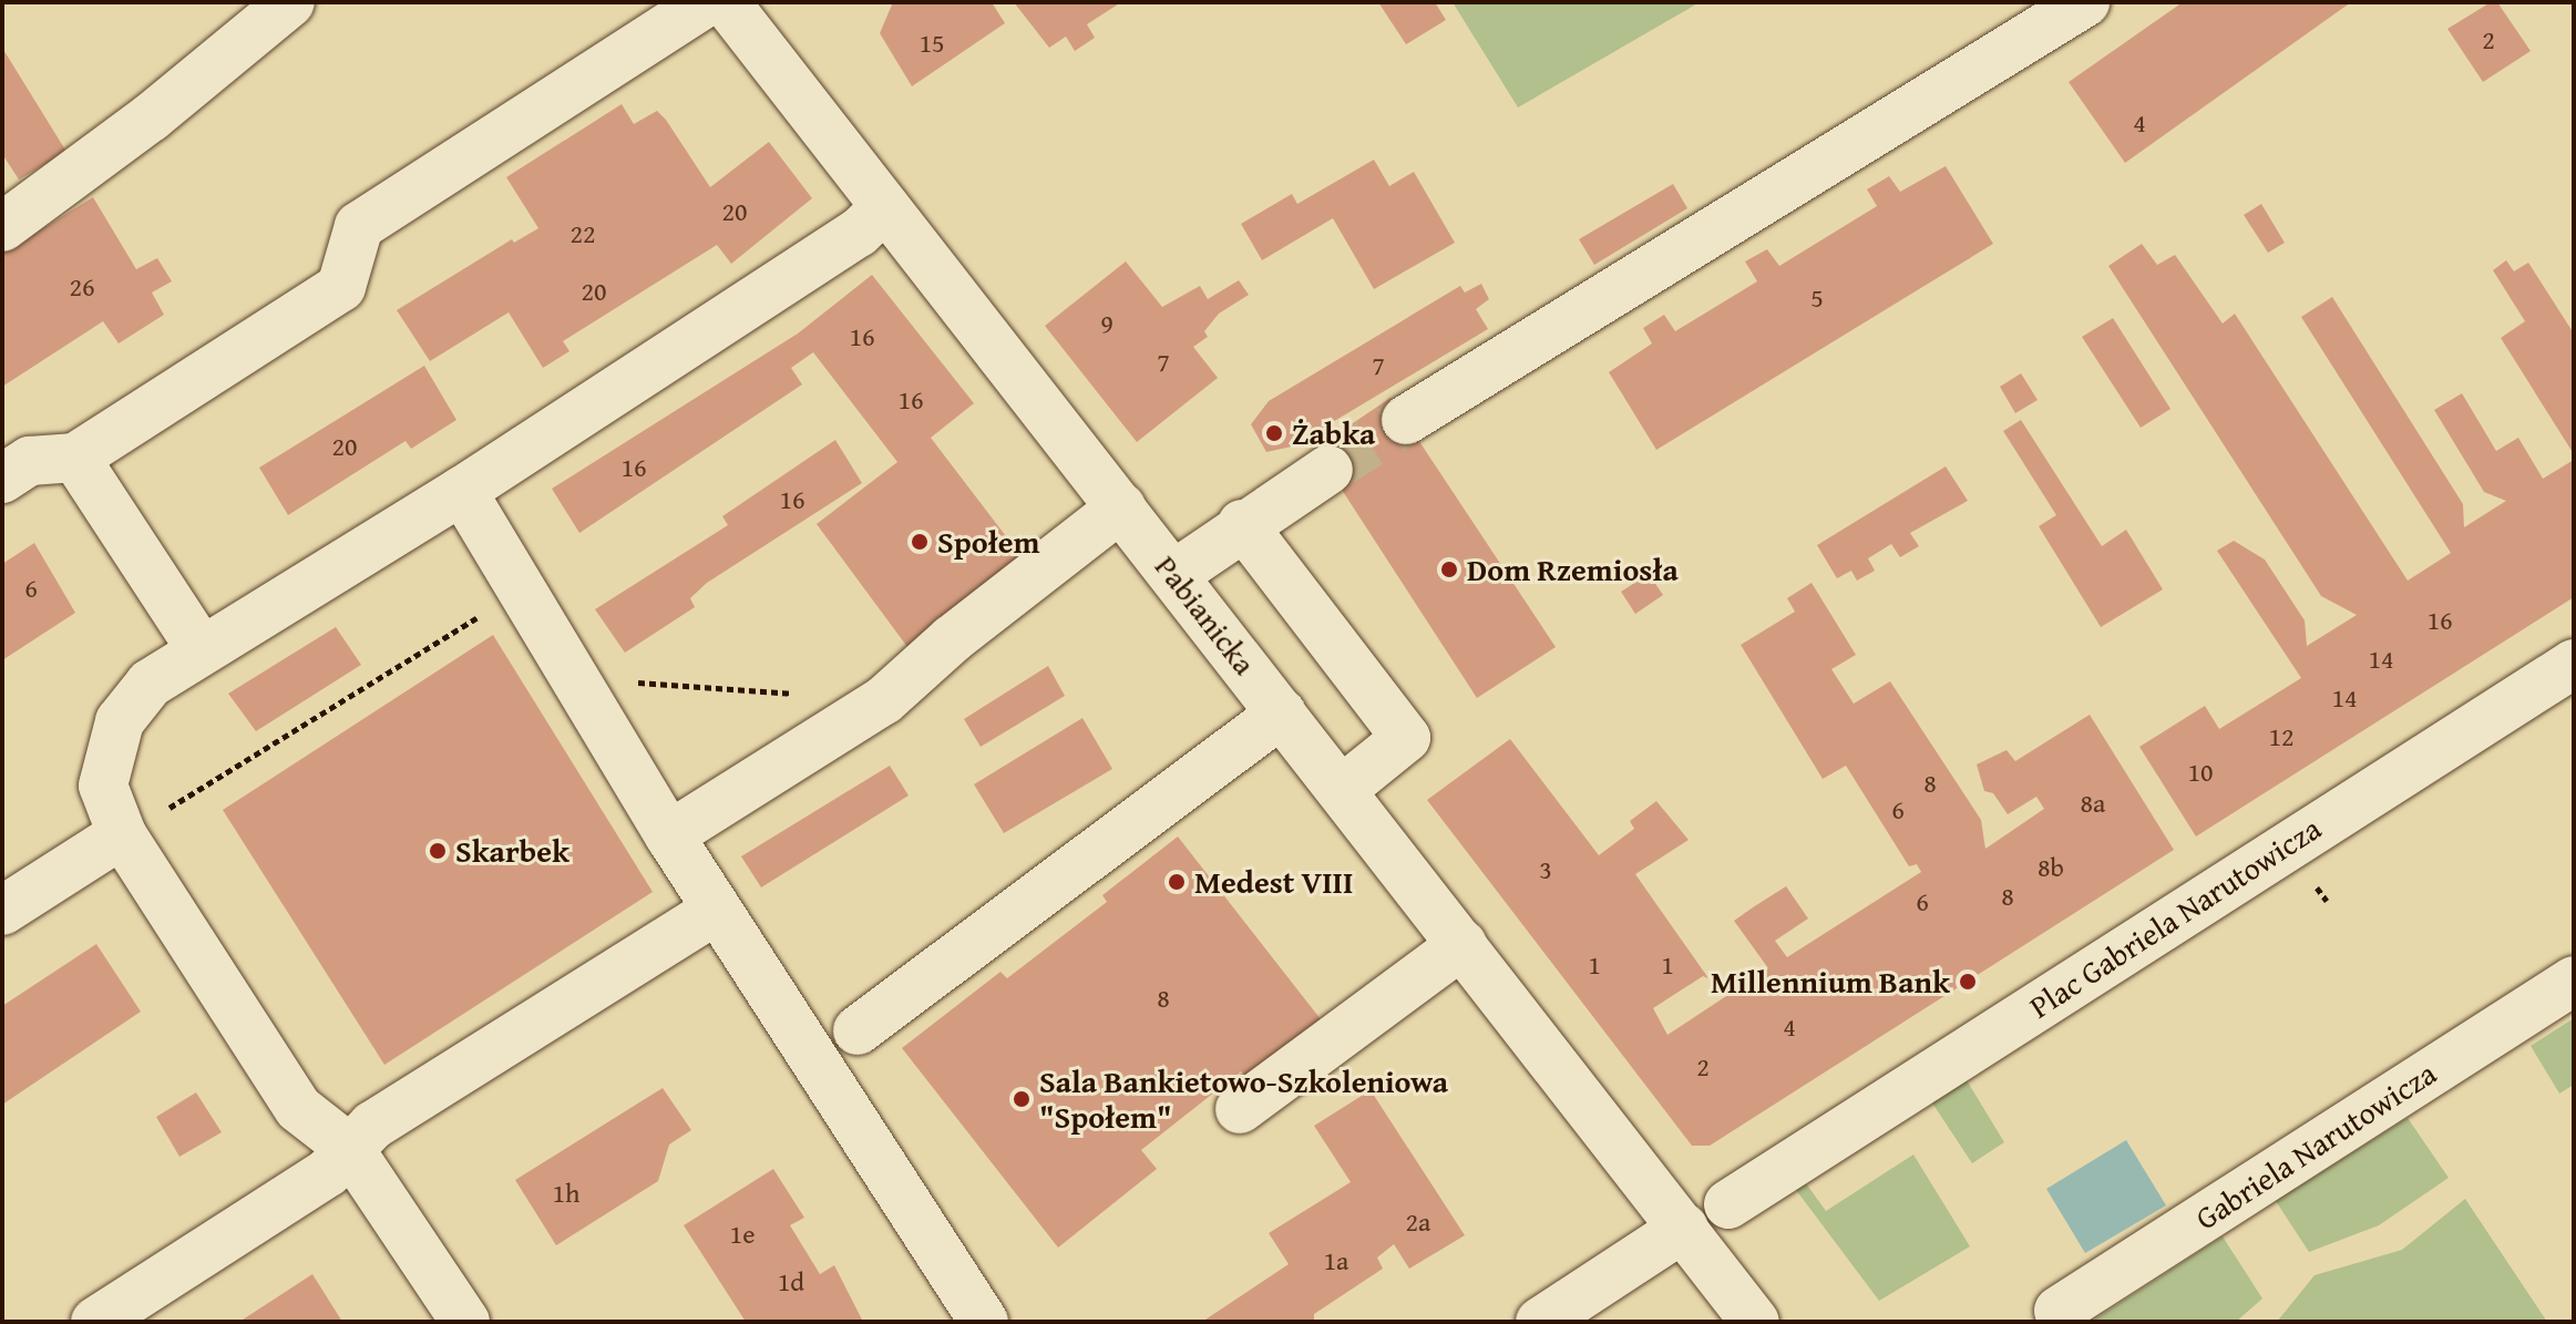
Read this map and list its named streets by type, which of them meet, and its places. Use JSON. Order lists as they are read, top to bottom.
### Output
{
  "streets": {
    "street": ["Pabianicka", "Plac Gabriela Narutowicza", "Gabriela Narutowicza"]
  },
  "places": [
    "Żabka",
    "Społem",
    "Dom Rzemiosła",
    "Skarbek",
    "Medest VIII",
    "Millennium Bank",
    "Sala Bankietowo-Szkoleniowa \"Społem\""
  ],
  "house_numbers": [
    "2",
    "15",
    "4",
    "20",
    "22",
    "26",
    "20",
    "5",
    "9",
    "16",
    "7",
    "7",
    "16",
    "20",
    "16",
    "16",
    "6",
    "16",
    "14",
    "14",
    "12",
    "10",
    "8",
    "8a",
    "6",
    "8b",
    "3",
    "8",
    "6",
    "1",
    "1",
    "8",
    "4",
    "2",
    "1h",
    "2a",
    "1e",
    "1a",
    "1d"
  ]
}
